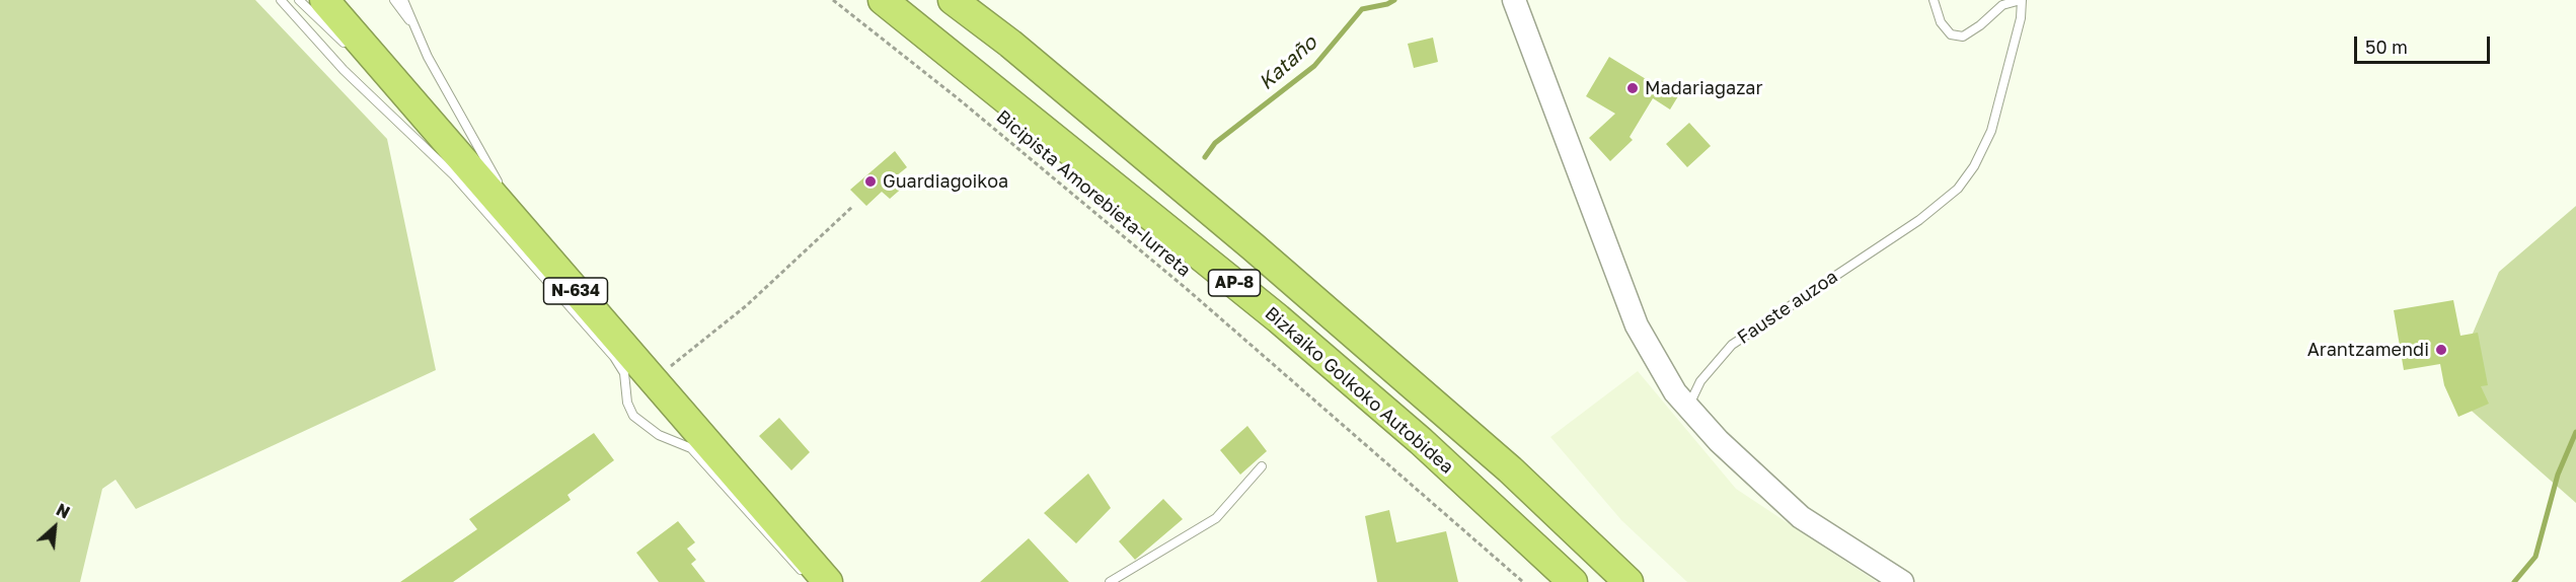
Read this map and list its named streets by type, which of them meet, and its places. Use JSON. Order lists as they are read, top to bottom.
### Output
{
  "streets": {
    "highway": ["AP-8", "N-634", "Bizkaiko Golkoko Autobidea"],
    "lane": ["Fauste auzoa"],
    "path": ["Bicipista Amorebieta-Iurreta"]
  },
  "water": ["Kataño"],
  "places": ["Madariagazar", "Guardiagoikoa", "Arantzamendi"],
  "scale_bar": "50 m",
  "north": "top right"
}
